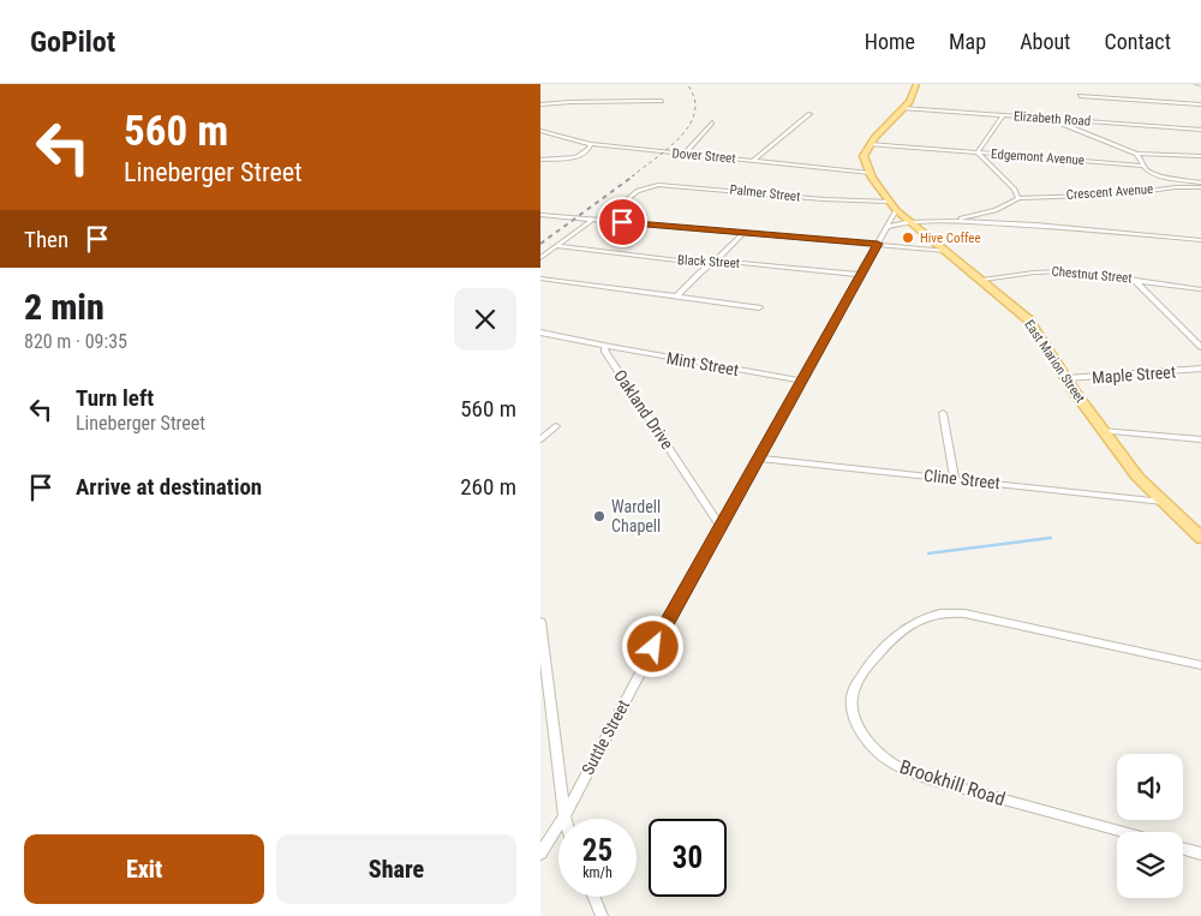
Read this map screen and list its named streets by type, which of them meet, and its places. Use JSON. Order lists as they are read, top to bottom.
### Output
{
  "streets": {
    "main road": ["East Marion Street"],
    "street": [
      "Elizabeth Road",
      "Dover Street",
      "Edgemont Avenue",
      "Crescent Avenue",
      "Palmer Street",
      "Black Street",
      "Chestnut Street",
      "Mint Street",
      "Maple Street",
      "Oakland Drive",
      "Cline Street",
      "Suttle Street",
      "Brookhill Road"
    ]
  },
  "crossings": [
    ["Dover Street", "East Marion Street"],
    ["Palmer Street", "East Marion Street"],
    ["Black Street", "Suttle Street"],
    ["Chestnut Street", "East Marion Street"],
    ["East Marion Street", "Maple Street"],
    ["East Marion Street", "Cline Street"],
    ["East Marion Street", "Suttle Street"],
    ["Mint Street", "Oakland Drive"],
    ["Mint Street", "Suttle Street"],
    ["Oakland Drive", "Suttle Street"],
    ["Cline Street", "Suttle Street"]
  ],
  "places": ["Hive Coffee", "Wardell Chapell"],
  "page": {
    "header": "GoPilot",
    "nav": [
      "Home",
      "Map",
      "About",
      "Contact"
    ],
    "turn": ["560 m", "Lineberger Street"],
    "then": "Then",
    "heading": ["2 min", "820 m · 09:35"],
    "list": [
      {
        "name": "Turn left",
        "note": "Lineberger Street",
        "value": "560 m"
      },
      {
        "name": "Arrive at destination",
        "value": "260 m"
      }
    ],
    "speed": "25 km/h",
    "limit": "30",
    "buttons": ["Exit", "Share"]
  }
}
